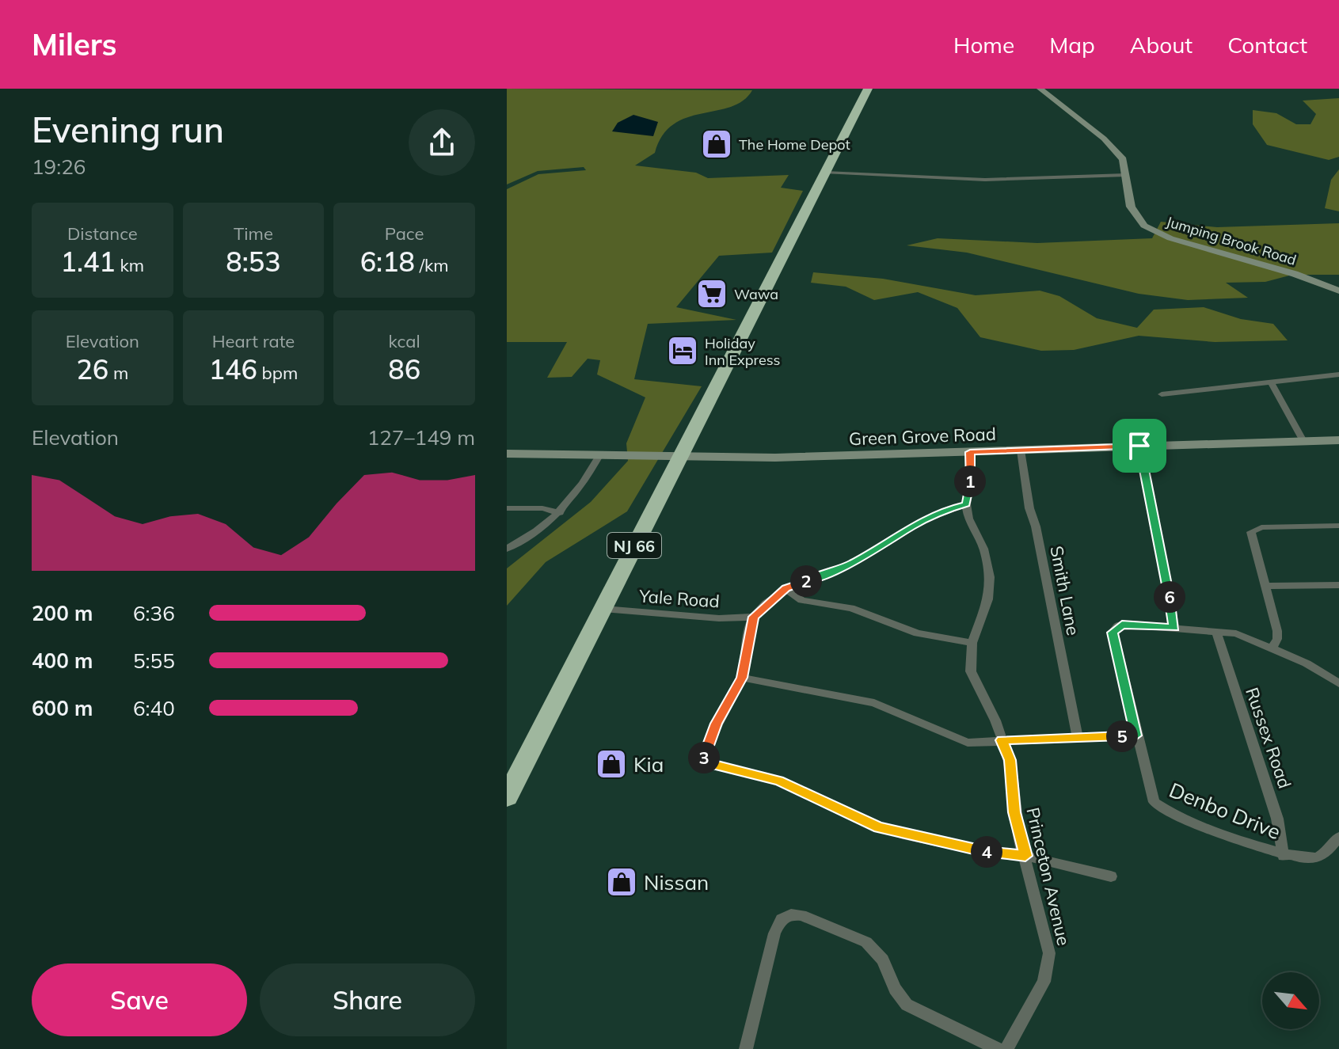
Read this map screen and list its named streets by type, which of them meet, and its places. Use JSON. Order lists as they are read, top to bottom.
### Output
{
  "streets": {
    "highway": ["NJ 66"],
    "street": [
      "Jumping Brook Road",
      "Green Grove Road",
      "Smith Lane",
      "Yale Road",
      "Russex Road",
      "Denbo Drive",
      "Princeton Avenue"
    ]
  },
  "crossings": [
    ["Green Grove Road", "NJ 66"],
    ["Green Grove Road", "Smith Lane"],
    ["Green Grove Road", "Princeton Avenue"],
    ["NJ 66", "Yale Road"],
    ["Russex Road", "Denbo Drive"]
  ],
  "places": {
    "shop": ["The Home Depot", "Kia", "Nissan"],
    "supermarket": ["Wawa"],
    "hotel": ["Holiday Inn Express"]
  },
  "north": "bottom right",
  "page": {
    "header": "Milers",
    "nav": [
      "Home",
      "Map",
      "About",
      "Contact"
    ],
    "heading": ["Evening run", "19:26"],
    "stats": [
      ["Distance", "1.41 km"],
      ["Time", "8:53"],
      ["Pace", "6:18 /km"],
      ["Elevation", "26 m"],
      ["Heart rate", "146 bpm"],
      ["kcal", "86"]
    ],
    "chart": ["Elevation", "127–149 m"],
    "pins": [
      "1",
      "2",
      "6",
      "5",
      "3",
      "4"
    ],
    "list": [
      {
        "name": "200 m",
        "note": "6:36"
      },
      {
        "name": "400 m",
        "note": "5:55"
      },
      {
        "name": "600 m",
        "note": "6:40"
      }
    ],
    "buttons": ["Save", "Share"]
  }
}
